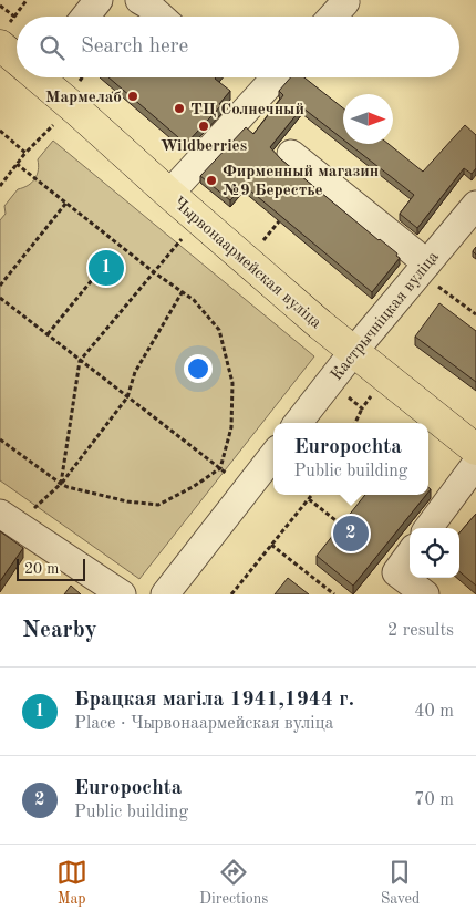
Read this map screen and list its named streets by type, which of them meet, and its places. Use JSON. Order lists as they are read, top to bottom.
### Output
{
  "streets": {
    "main road": ["Чырвонаармейская вуліца"],
    "street": ["Кастрычніцкая вуліца"]
  },
  "crossings": [
    ["Чырвонаармейская вуліца", "Кастрычніцкая вуліца"]
  ],
  "places": [
    "Мармелаб",
    "ТЦ Солнечный",
    "Wildberries",
    "Фирменный магазин №9 Берестье"
  ],
  "scale_bar": "20 m",
  "north": "right",
  "page": {
    "search": "Search here",
    "pins": ["1", "2"],
    "popup": ["Europochta", "Public building"],
    "scale": "20 m",
    "heading": ["Nearby", "2 results"],
    "list": [
      {
        "mark": "1",
        "name": "Брацкая магіла 1941,1944 г.",
        "note": "Place · Чырвонаармейская вуліца",
        "value": "40 m"
      },
      {
        "mark": "2",
        "name": "Europochta",
        "note": "Public building",
        "value": "70 m"
      }
    ],
    "nav": ["Map", "Directions", "Saved"]
  }
}
